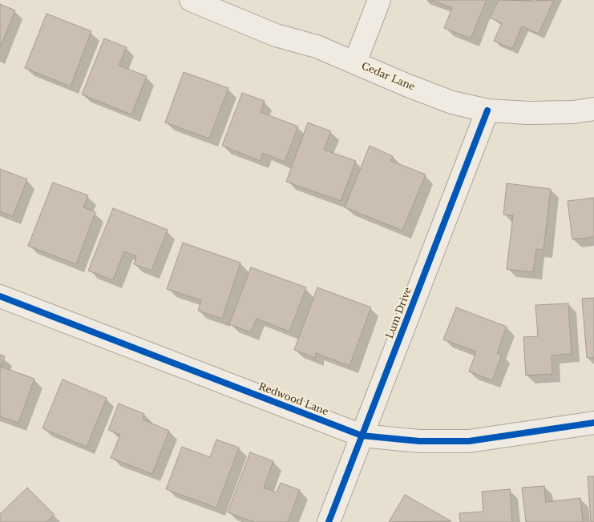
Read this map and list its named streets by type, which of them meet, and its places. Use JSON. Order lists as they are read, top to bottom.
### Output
{
  "streets": {
    "street": ["Cedar Lane", "Lum Drive", "Redwood Lane"]
  },
  "crossings": [
    ["Cedar Lane", "Lum Drive"],
    ["Lum Drive", "Redwood Lane"]
  ]
}
